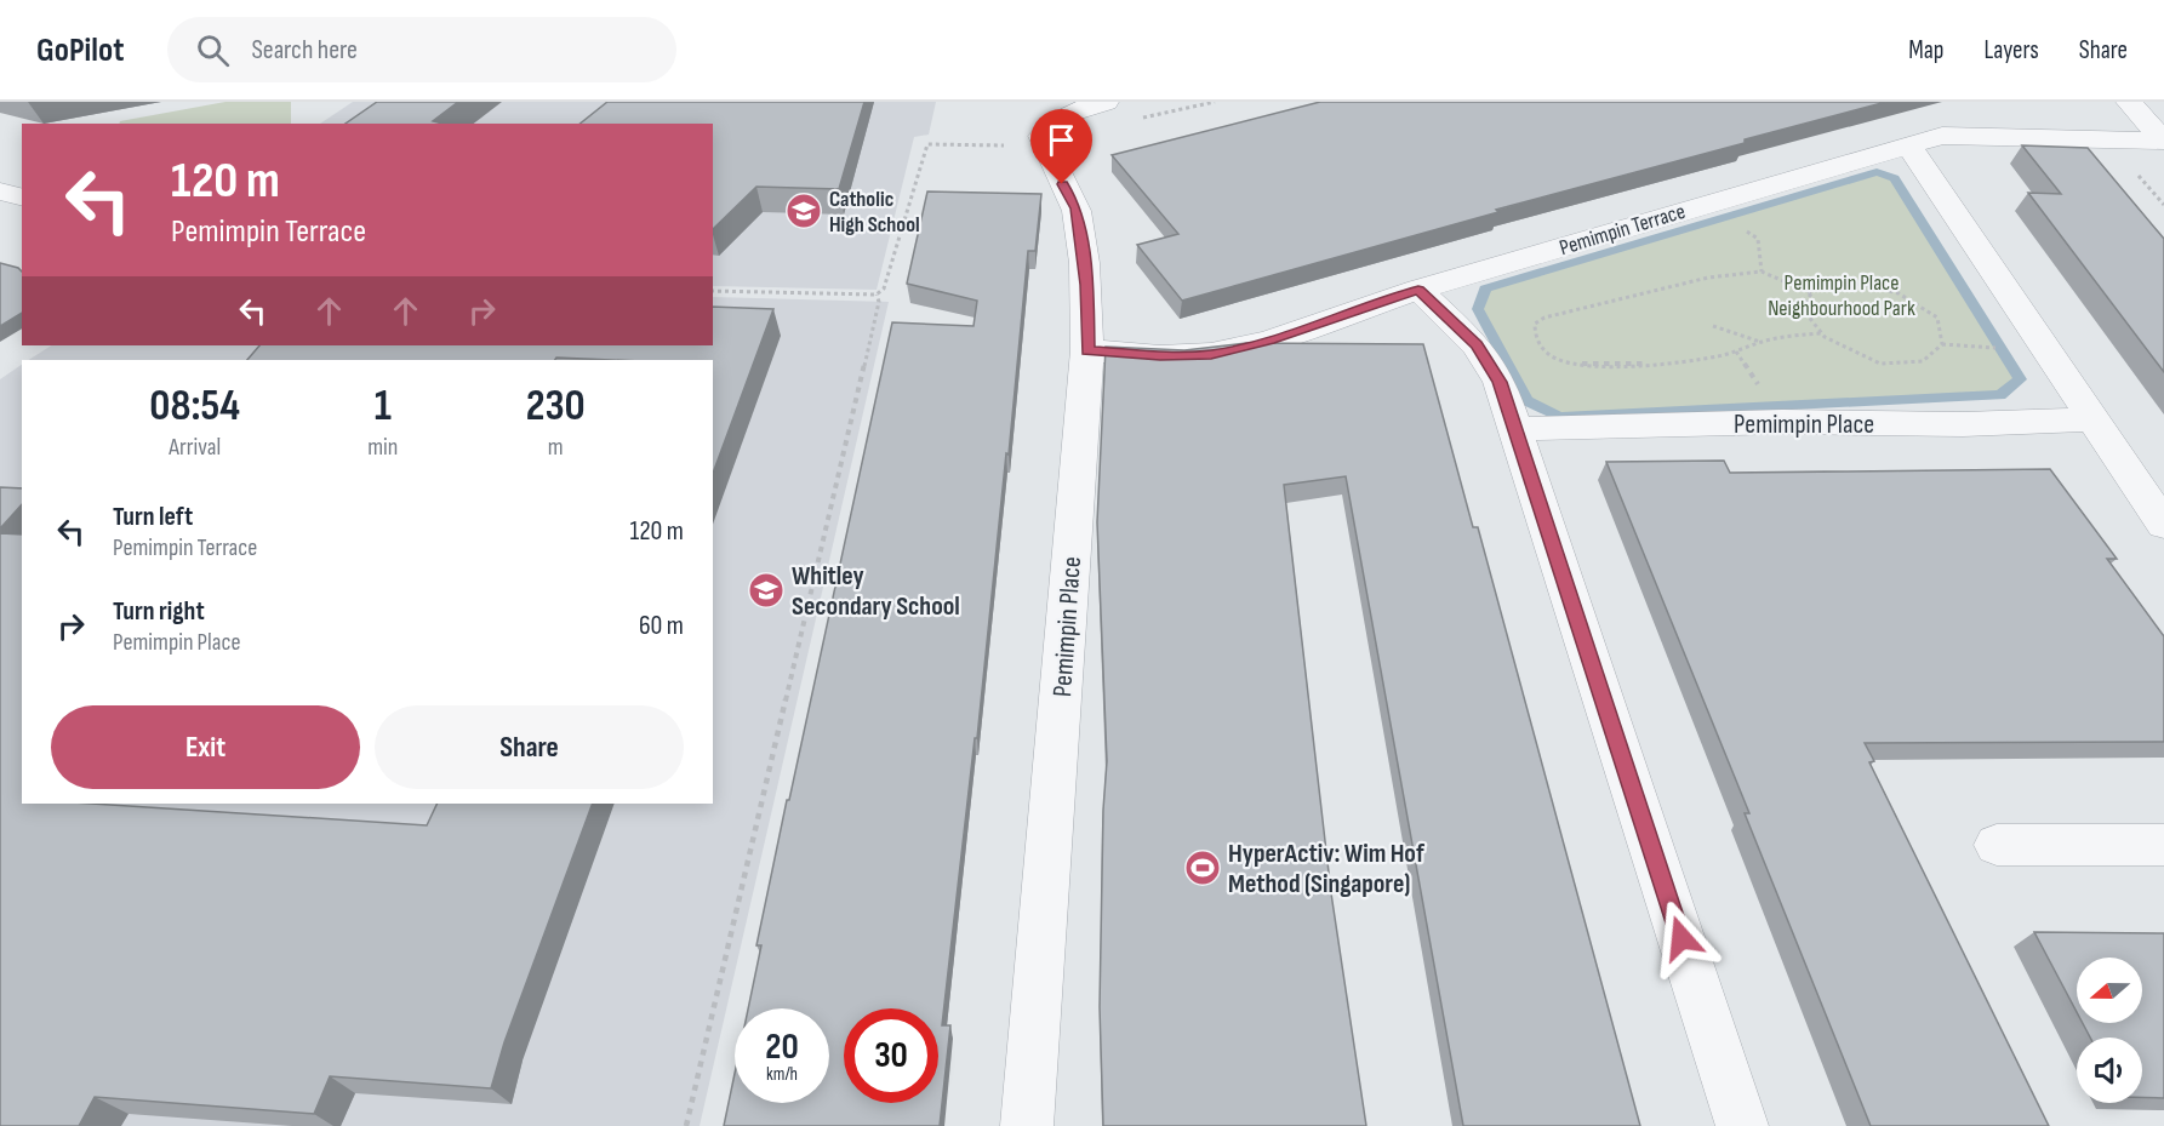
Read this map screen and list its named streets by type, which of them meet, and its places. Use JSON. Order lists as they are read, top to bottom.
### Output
{
  "streets": {
    "street": ["Pemimpin Terrace", "Pemimpin Place"]
  },
  "crossings": [
    ["Pemimpin Terrace", "Pemimpin Place"]
  ],
  "parks": ["Pemimpin Place Neighbourhood Park"],
  "places": {
    "school or university": ["Catholic High School", "Whitley Secondary School"],
    "sports": ["HyperActiv: Wim Hof Method (Singapore)"]
  },
  "north": "left",
  "page": {
    "header": "GoPilot",
    "search": "Search here",
    "nav": ["Map", "Layers", "Share"],
    "turn": ["120 m", "Pemimpin Terrace"],
    "eta": [
      "08:54",
      "Arrival",
      "1",
      "min",
      "230",
      "m"
    ],
    "list": [
      {
        "name": "Turn left",
        "note": "Pemimpin Terrace",
        "value": "120 m"
      },
      {
        "name": "Turn right",
        "note": "Pemimpin Place",
        "value": "60 m"
      }
    ],
    "buttons": ["Exit", "Share"],
    "speed": "20 km/h",
    "limit": "30"
  }
}
